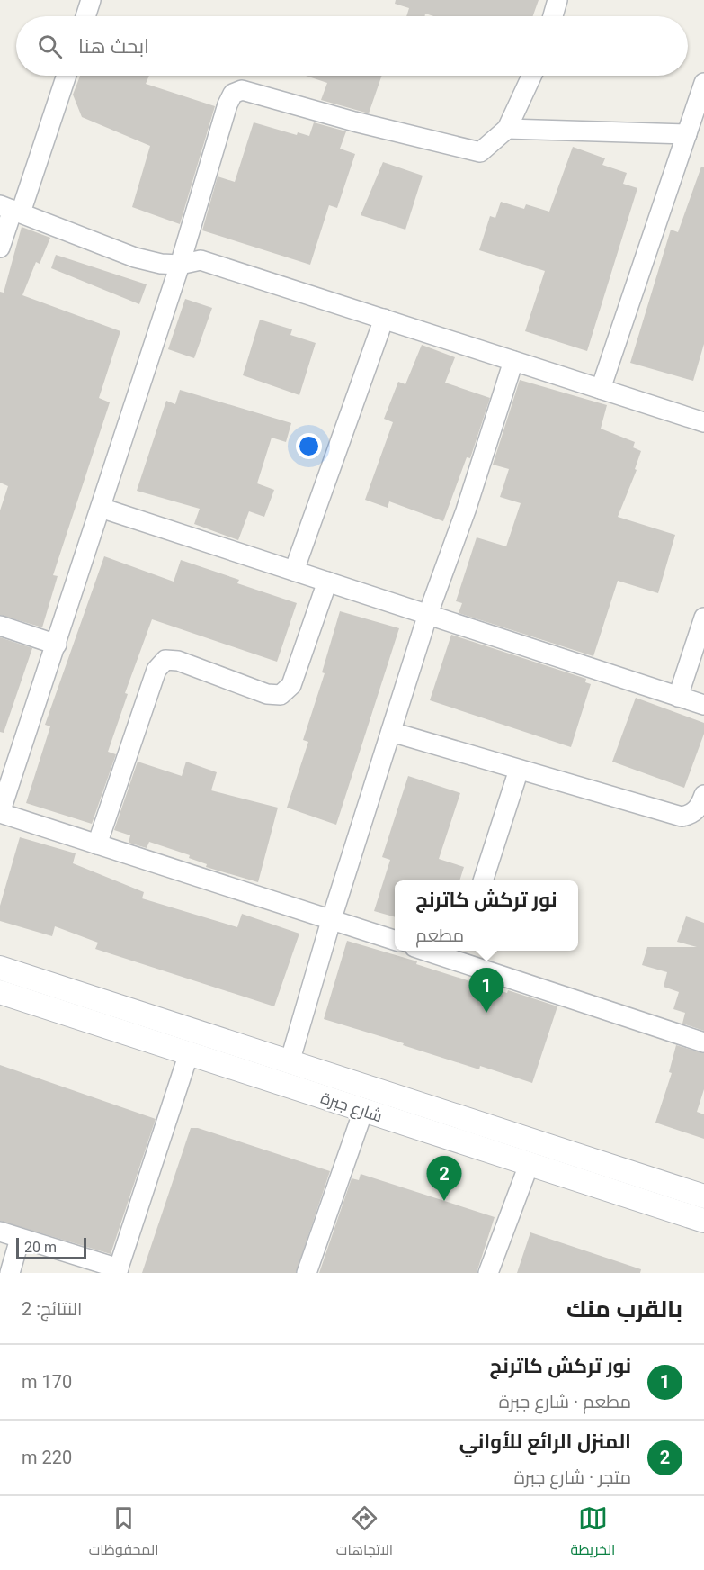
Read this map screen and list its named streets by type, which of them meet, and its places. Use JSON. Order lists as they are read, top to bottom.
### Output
{
  "streets": {
    "street": ["شارع جبرة"]
  },
  "scale_bar": "20 m",
  "page": {
    "search": "ابحث هنا",
    "popup": ["نور تركش كاترنج", "مطعم"],
    "pins": ["1", "2"],
    "scale": "20 m",
    "heading": ["بالقرب منك", "النتائج: 2"],
    "list": [
      {
        "mark": "1",
        "name": "نور تركش كاترنج",
        "note": "مطعم · شارع جبرة",
        "value": "170 m"
      },
      {
        "mark": "2",
        "name": "المنزل الرائع للأواني",
        "note": "متجر · شارع جبرة",
        "value": "220 m"
      }
    ],
    "nav": ["الخريطة", "الاتجاهات", "المحفوظات"]
  }
}
